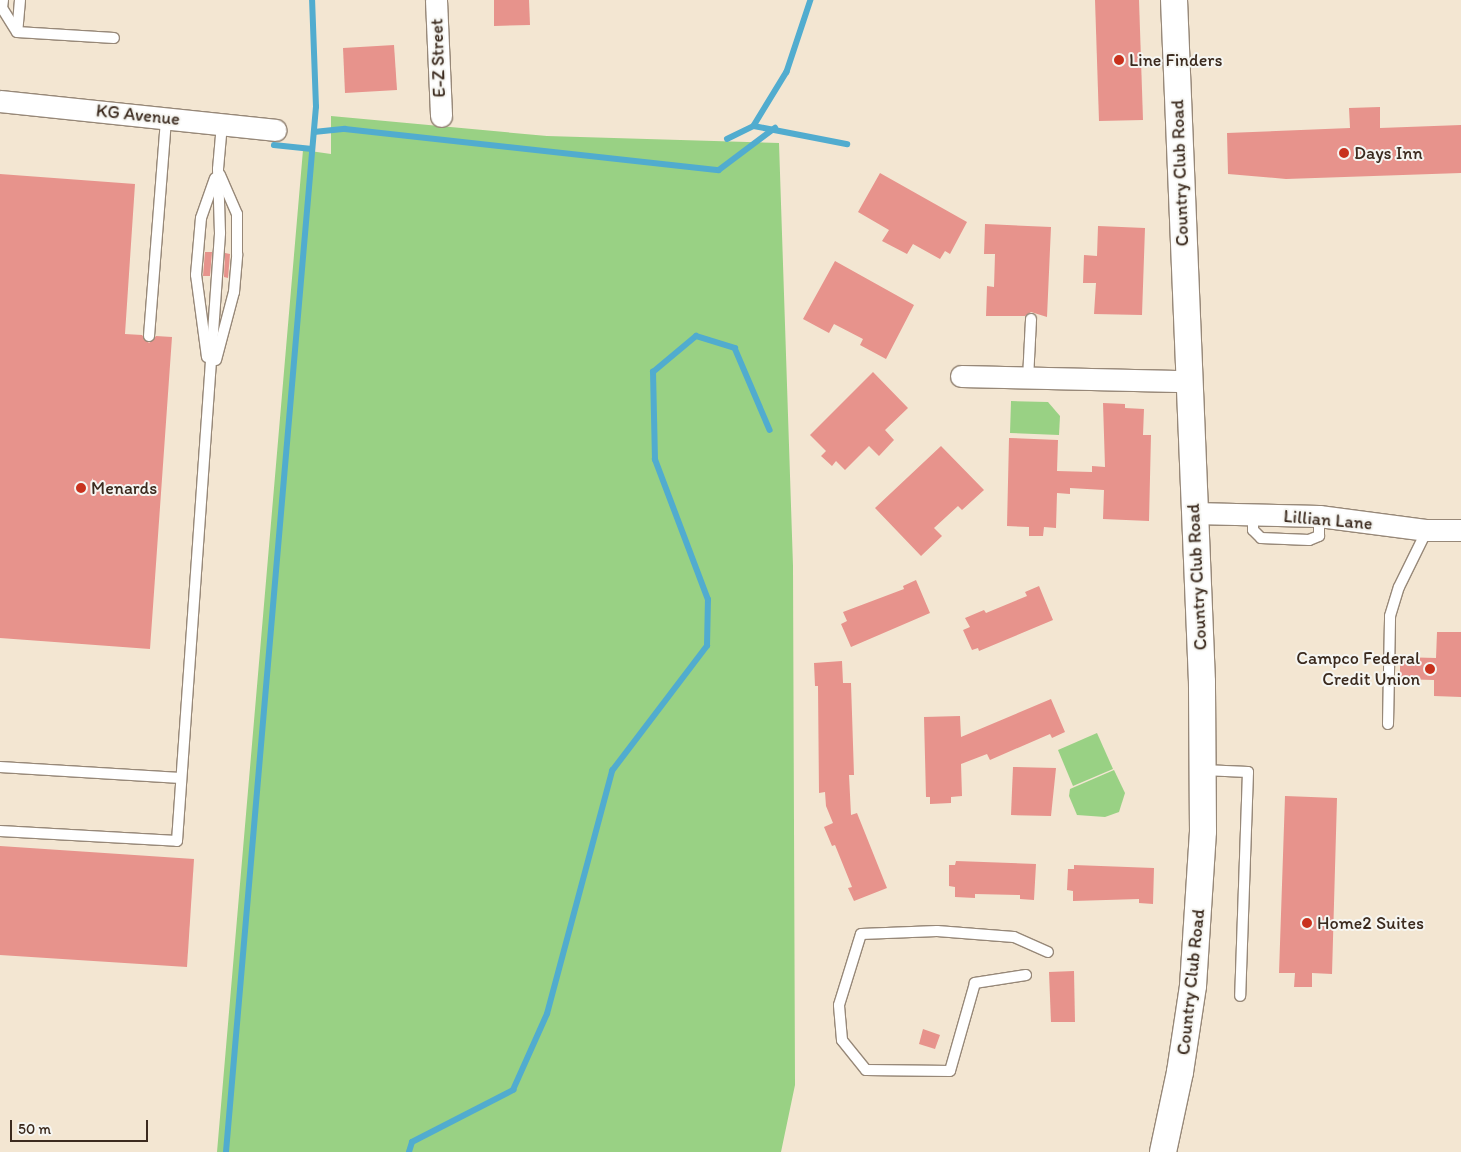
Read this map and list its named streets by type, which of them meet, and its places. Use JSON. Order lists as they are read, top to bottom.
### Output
{
  "streets": {
    "street": [
      "E-Z Street",
      "KG Avenue",
      "Country Club Road",
      "Lillian Lane"
    ]
  },
  "crossings": [
    ["Country Club Road", "Lillian Lane"]
  ],
  "places": [
    "Line Finders",
    "Days Inn",
    "Menards",
    "Campco Federal Credit Union",
    "Home2 Suites"
  ],
  "scale_bar": "50 m"
}
